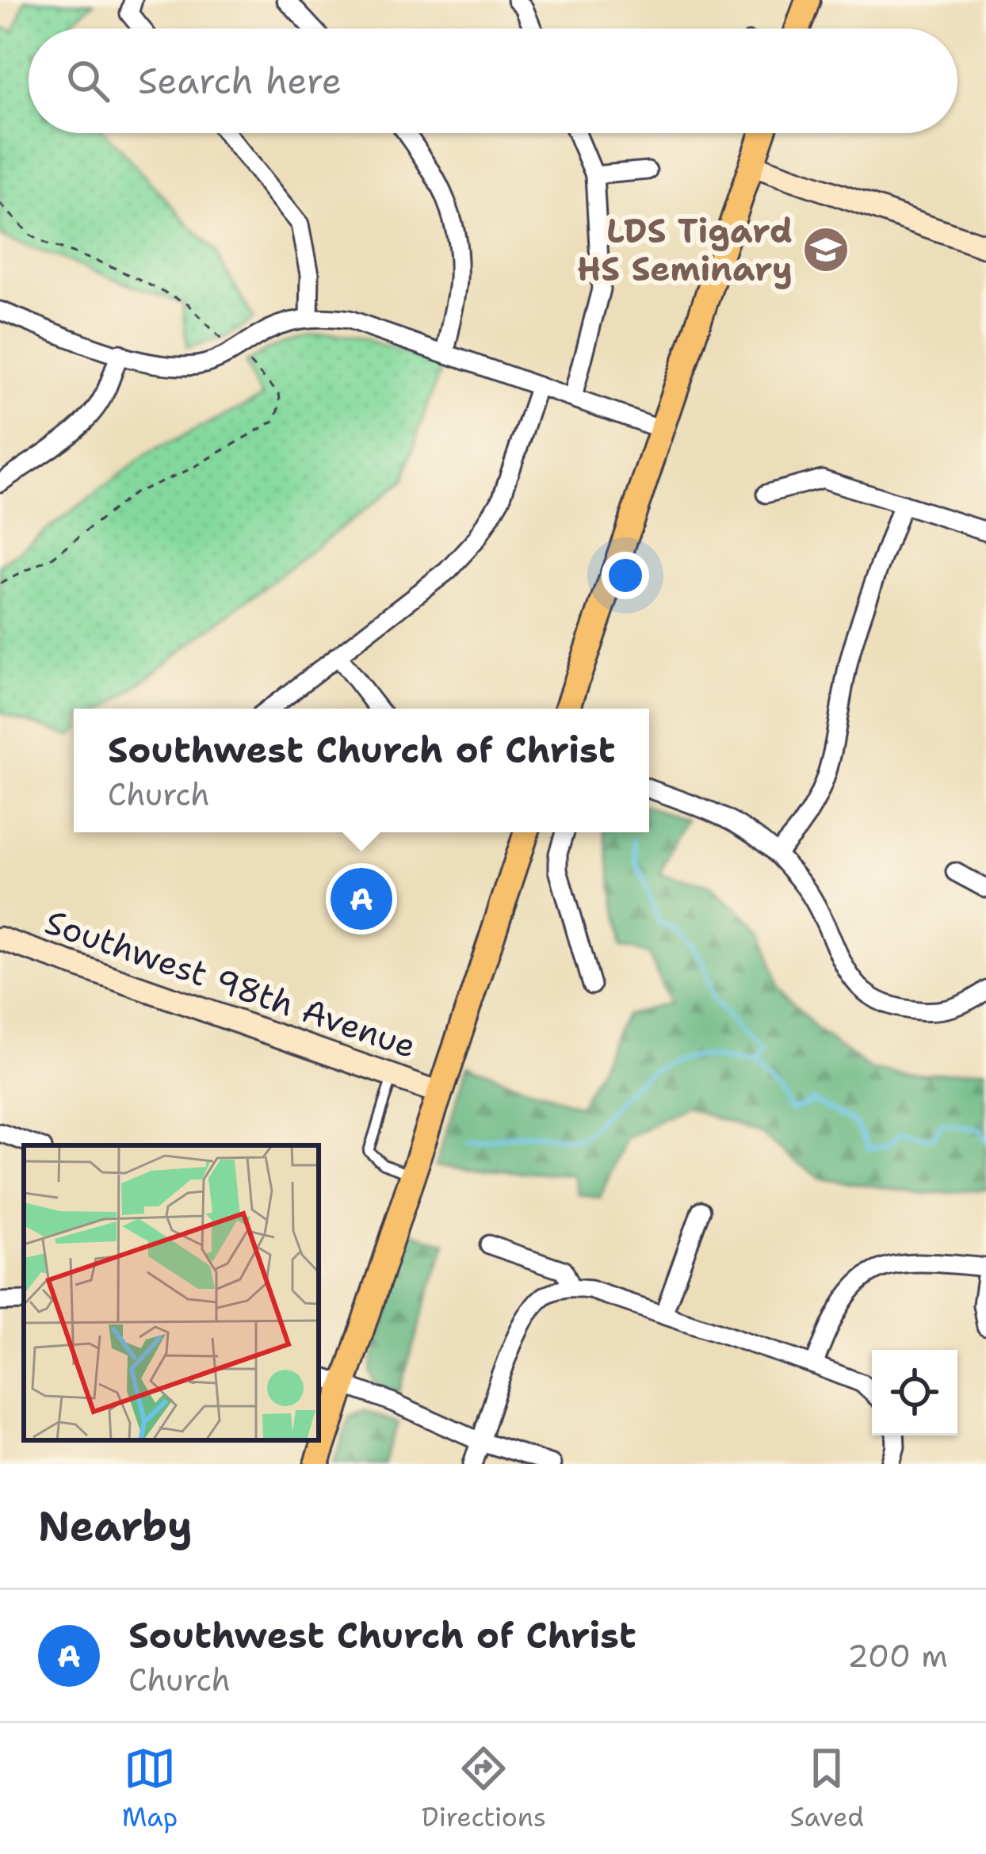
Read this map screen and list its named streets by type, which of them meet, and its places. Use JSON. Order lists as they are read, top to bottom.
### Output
{
  "streets": {
    "street": ["Southwest 98th Avenue"]
  },
  "places": {
    "school or university": ["LDS Tigard HS Seminary"]
  },
  "page": {
    "search": "Search here",
    "popup": ["Southwest Church of Christ", "Church"],
    "pins": "A",
    "heading": "Nearby",
    "list": [
      {
        "mark": "A",
        "name": "Southwest Church of Christ",
        "note": "Church",
        "value": "200 m"
      }
    ],
    "nav": ["Map", "Directions", "Saved"]
  }
}
